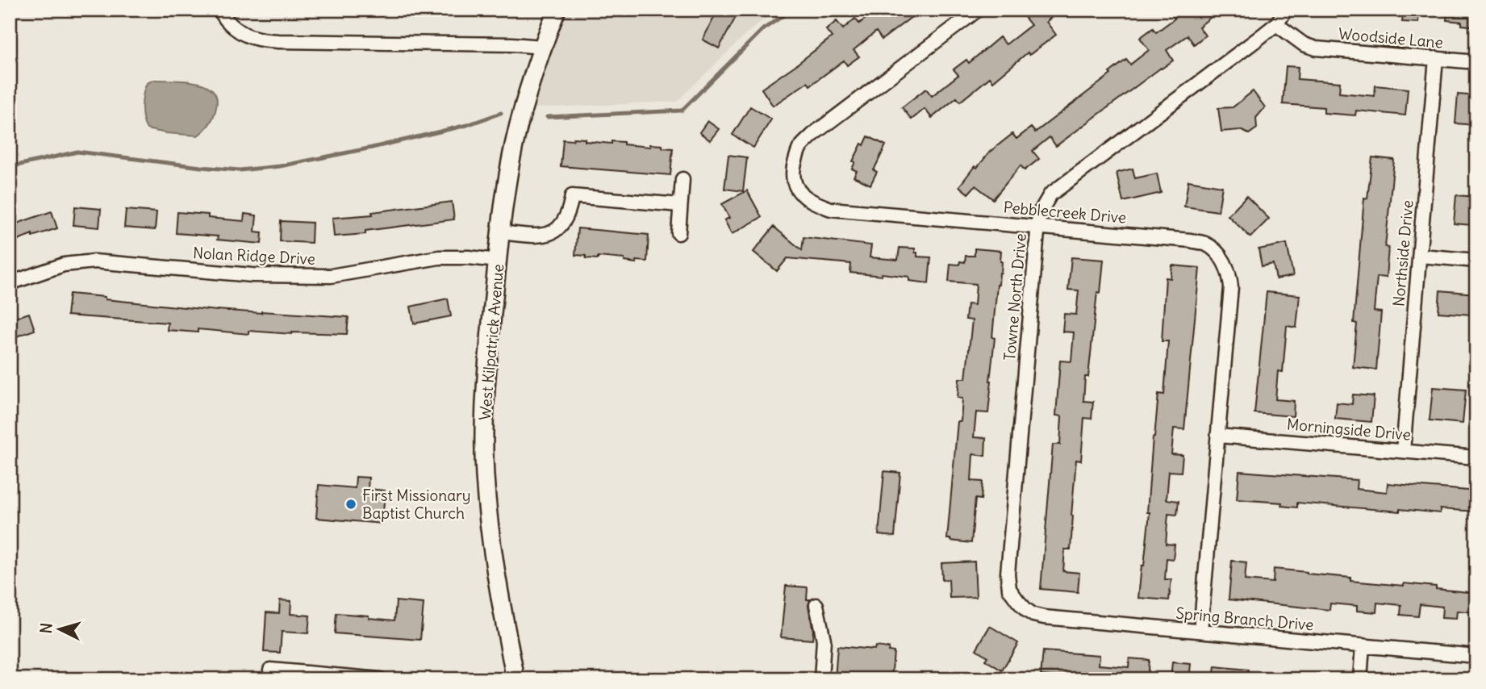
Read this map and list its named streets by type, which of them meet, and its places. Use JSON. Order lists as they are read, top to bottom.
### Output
{
  "streets": {
    "main road": ["West Kilpatrick Avenue"],
    "street": [
      "Woodside Lane",
      "Pebblecreek Drive",
      "Northside Drive",
      "Nolan Ridge Drive",
      "Towne North Drive",
      "Morningside Drive",
      "Spring Branch Drive"
    ]
  },
  "crossings": [
    ["Woodside Lane", "Northside Drive"],
    ["Woodside Lane", "Towne North Drive"],
    ["Pebblecreek Drive", "Towne North Drive"],
    ["Pebblecreek Drive", "Morningside Drive"],
    ["Pebblecreek Drive", "Spring Branch Drive"],
    ["Northside Drive", "Morningside Drive"],
    ["Nolan Ridge Drive", "West Kilpatrick Avenue"],
    ["Towne North Drive", "Spring Branch Drive"]
  ],
  "places": ["First Missionary Baptist Church"],
  "north": "left"
}
